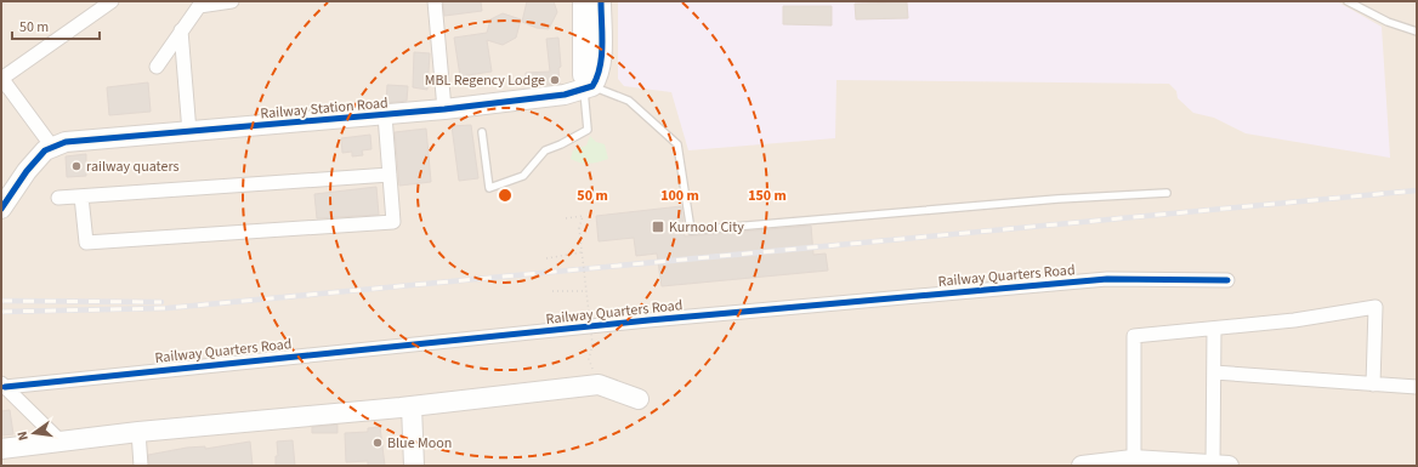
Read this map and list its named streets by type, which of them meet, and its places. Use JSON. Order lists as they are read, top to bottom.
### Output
{
  "streets": {
    "street": ["Railway Station Road", "Railway Quarters Road"]
  },
  "places": {
    "other": ["MBL Regency Lodge", "railway quaters", "Blue Moon"],
    "transit": ["Kurnool City"]
  },
  "scale_bar": "50 m",
  "north": "left",
  "rings": ["50 m", "100 m", "150 m"]
}
